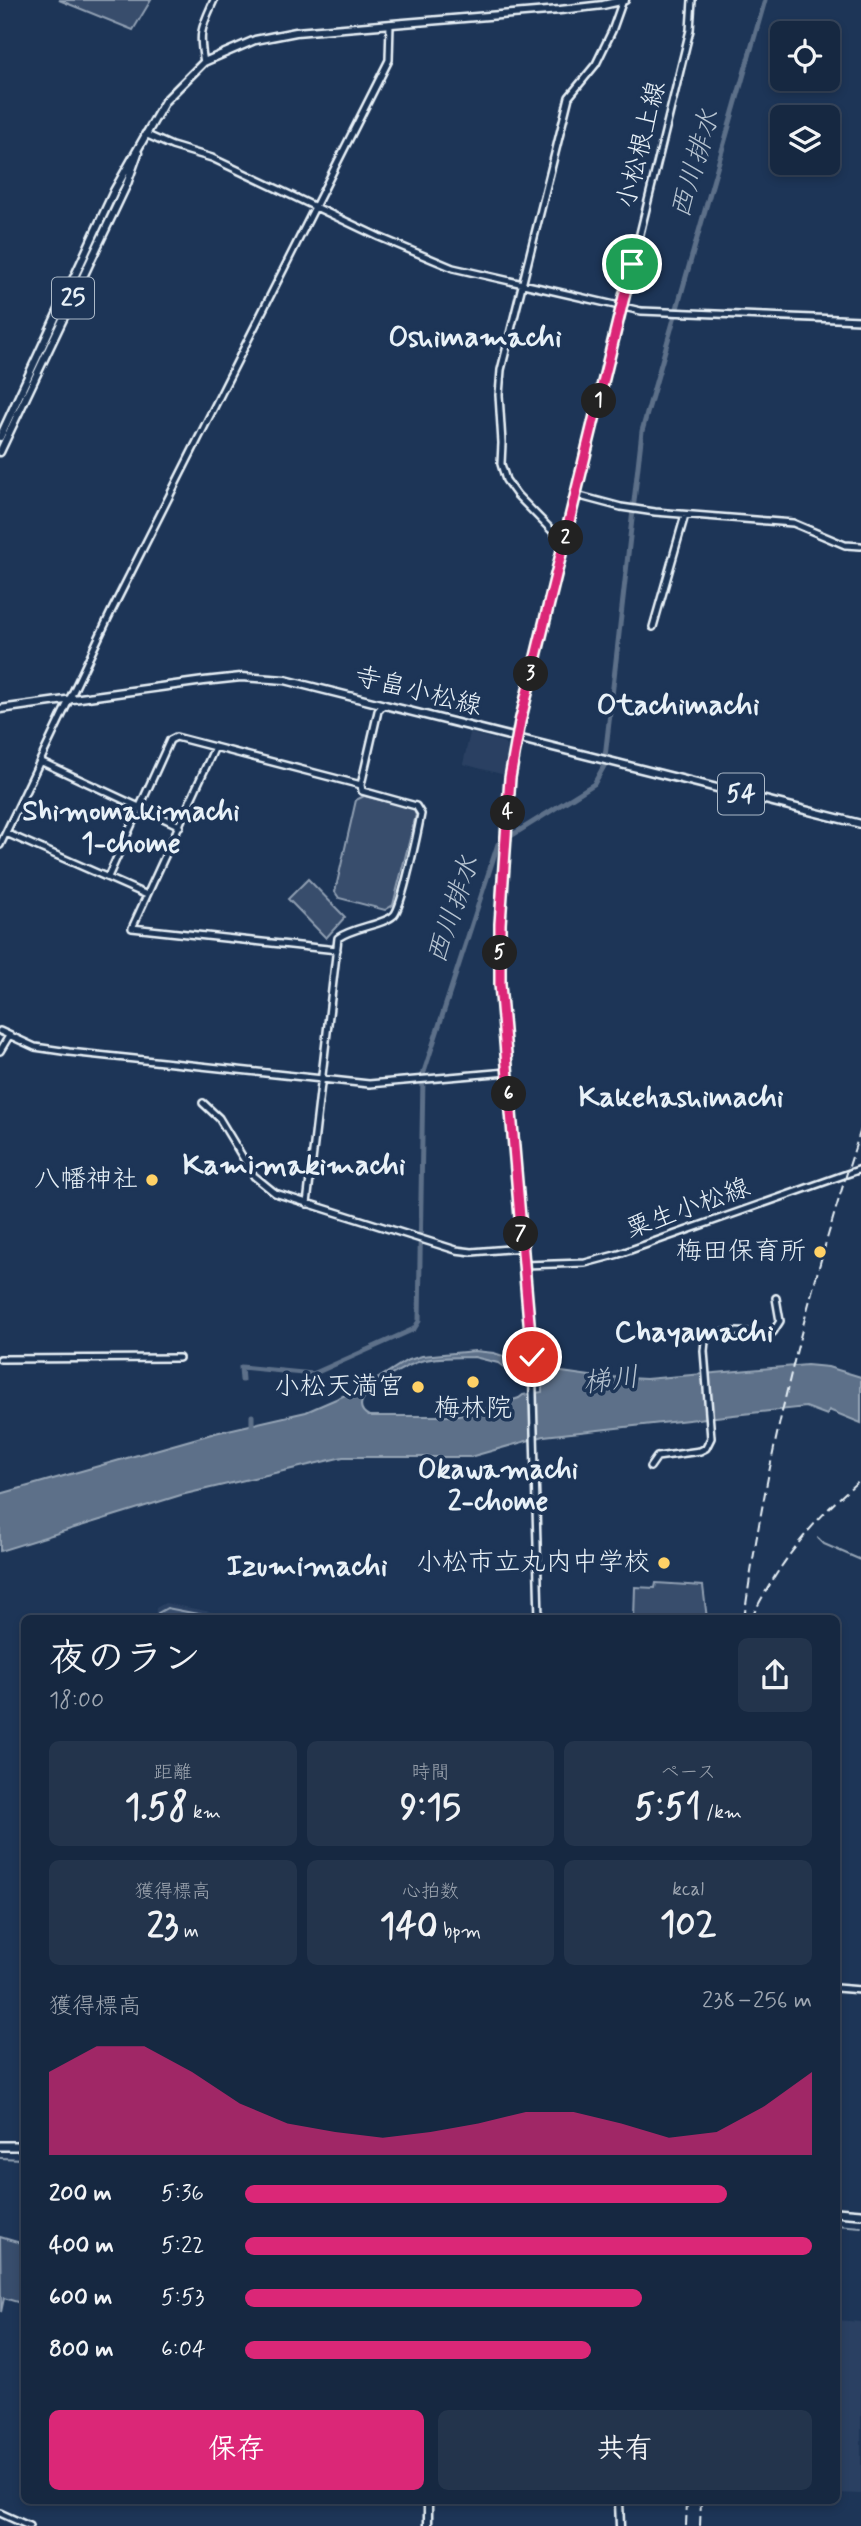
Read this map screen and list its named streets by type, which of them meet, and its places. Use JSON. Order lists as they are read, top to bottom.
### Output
{
  "streets": {
    "main road": ["25", "寺畠小松線", "54"],
    "street": ["小松根上線", "粟生小松線"]
  },
  "crossings": [
    ["小松根上線", "寺畠小松線"],
    ["小松根上線", "粟生小松線"]
  ],
  "districts": [
    "Oshimamachi",
    "Otachimachi",
    "Shimomakimachi 1-chome",
    "Kakehashimachi",
    "Kamimakimachi",
    "Chayamachi",
    "Okawamachi 2-chome",
    "Izumimachi"
  ],
  "water": ["西川排水", "梯川"],
  "places": [
    "八幡神社",
    "梅田保育所",
    "梅林院",
    "小松天満宮",
    "小松市立丸内中学校"
  ],
  "page": {
    "pins": [
      "1",
      "2",
      "3",
      "4",
      "5",
      "6",
      "7"
    ],
    "heading": ["夜のラン", "18:00"],
    "stats": [
      ["距離", "1.58 km"],
      ["時間", "9:15"],
      ["ペース", "5:51 /km"],
      ["獲得標高", "23 m"],
      ["心拍数", "140 bpm"],
      ["kcal", "102"]
    ],
    "chart": ["獲得標高", "238–256 m"],
    "list": [
      {
        "name": "200 m",
        "note": "5:36"
      },
      {
        "name": "400 m",
        "note": "5:22"
      },
      {
        "name": "600 m",
        "note": "5:53"
      },
      {
        "name": "800 m",
        "note": "6:04"
      }
    ],
    "buttons": ["保存", "共有"]
  }
}
